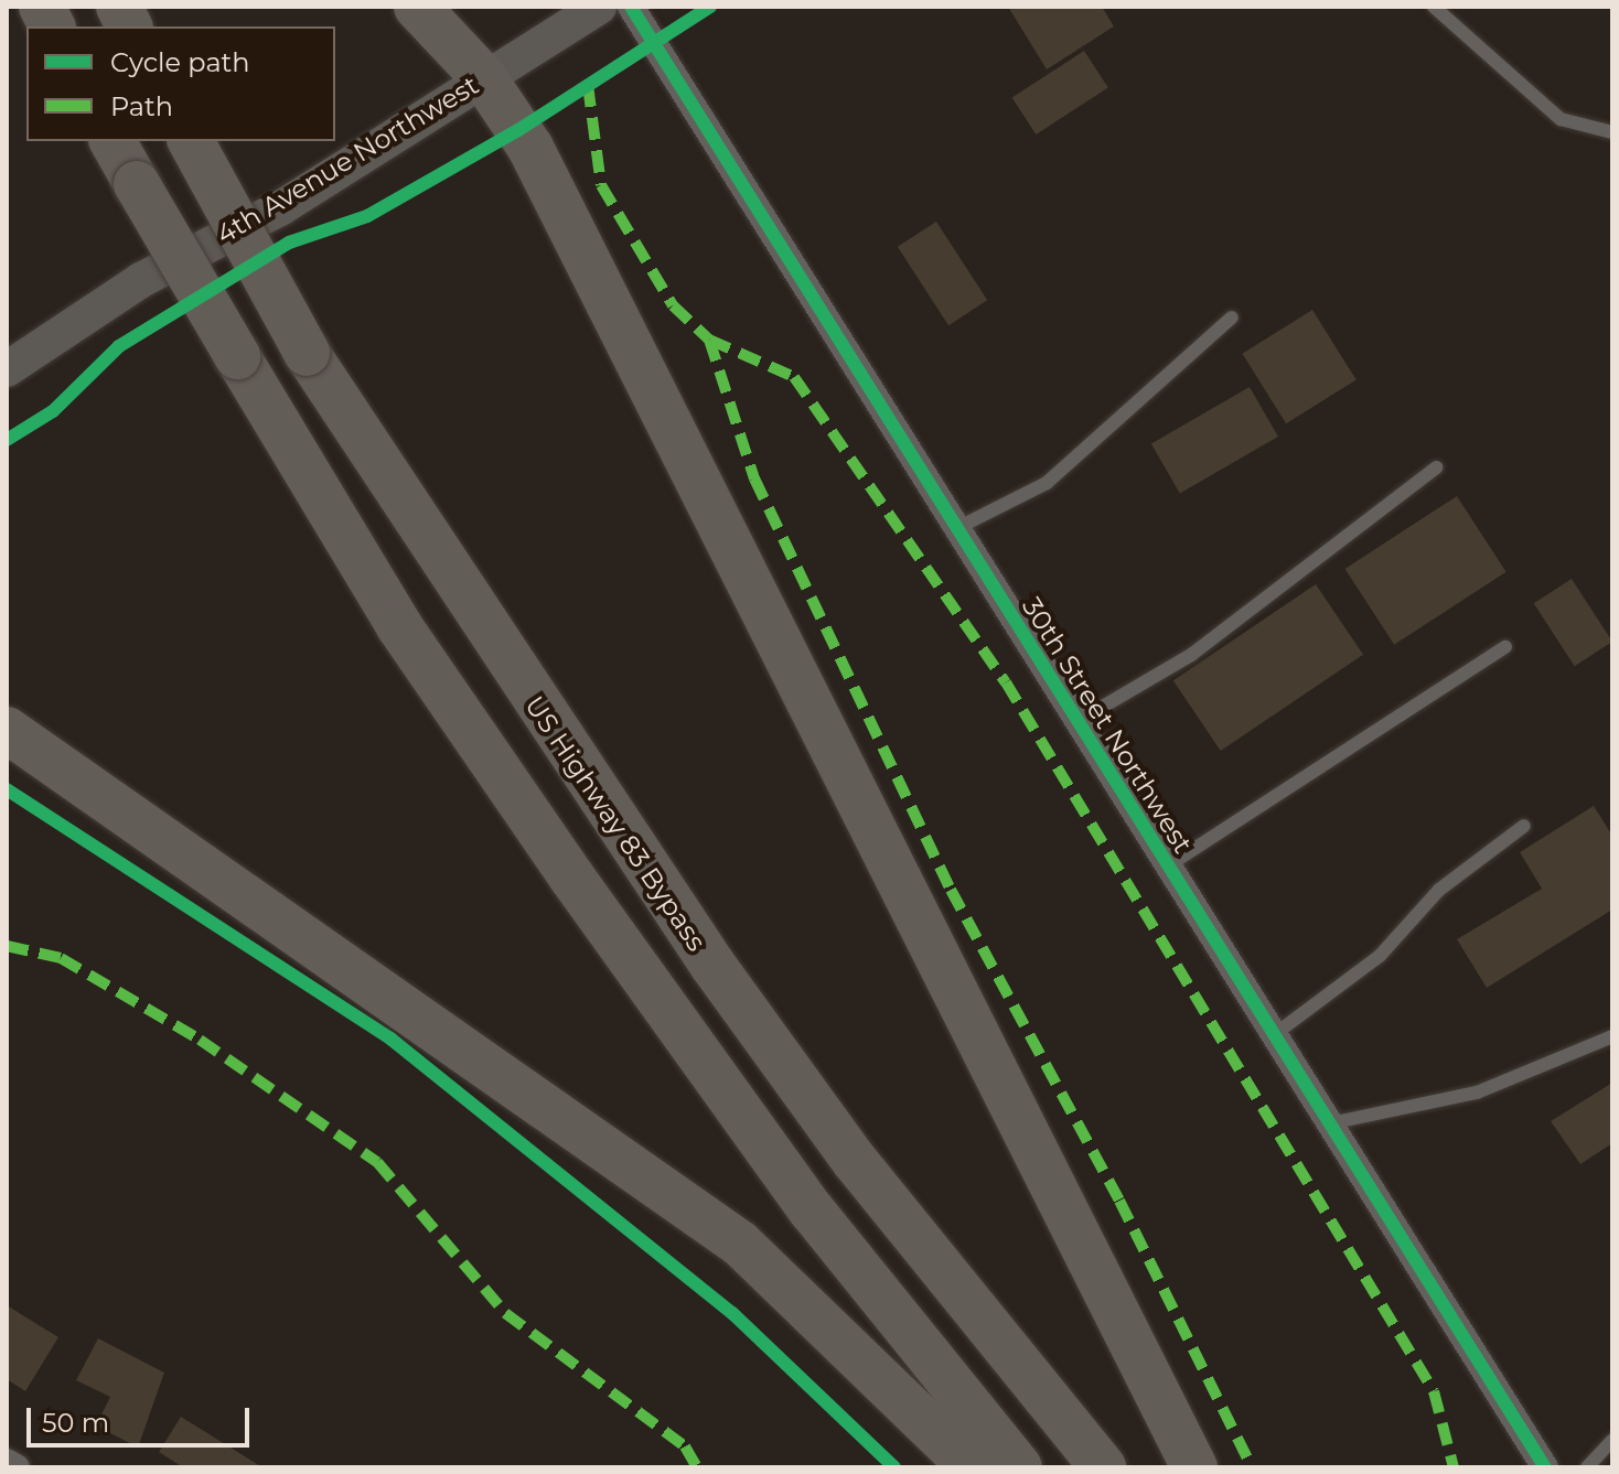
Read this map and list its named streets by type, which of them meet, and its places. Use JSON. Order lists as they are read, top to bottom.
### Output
{
  "streets": {
    "highway": ["US Highway 83 Bypass"],
    "main road": ["4th Avenue Northwest"],
    "street": ["30th Street Northwest"]
  },
  "legend": ["Cycle path", "Path"],
  "scale_bar": "50 m"
}
